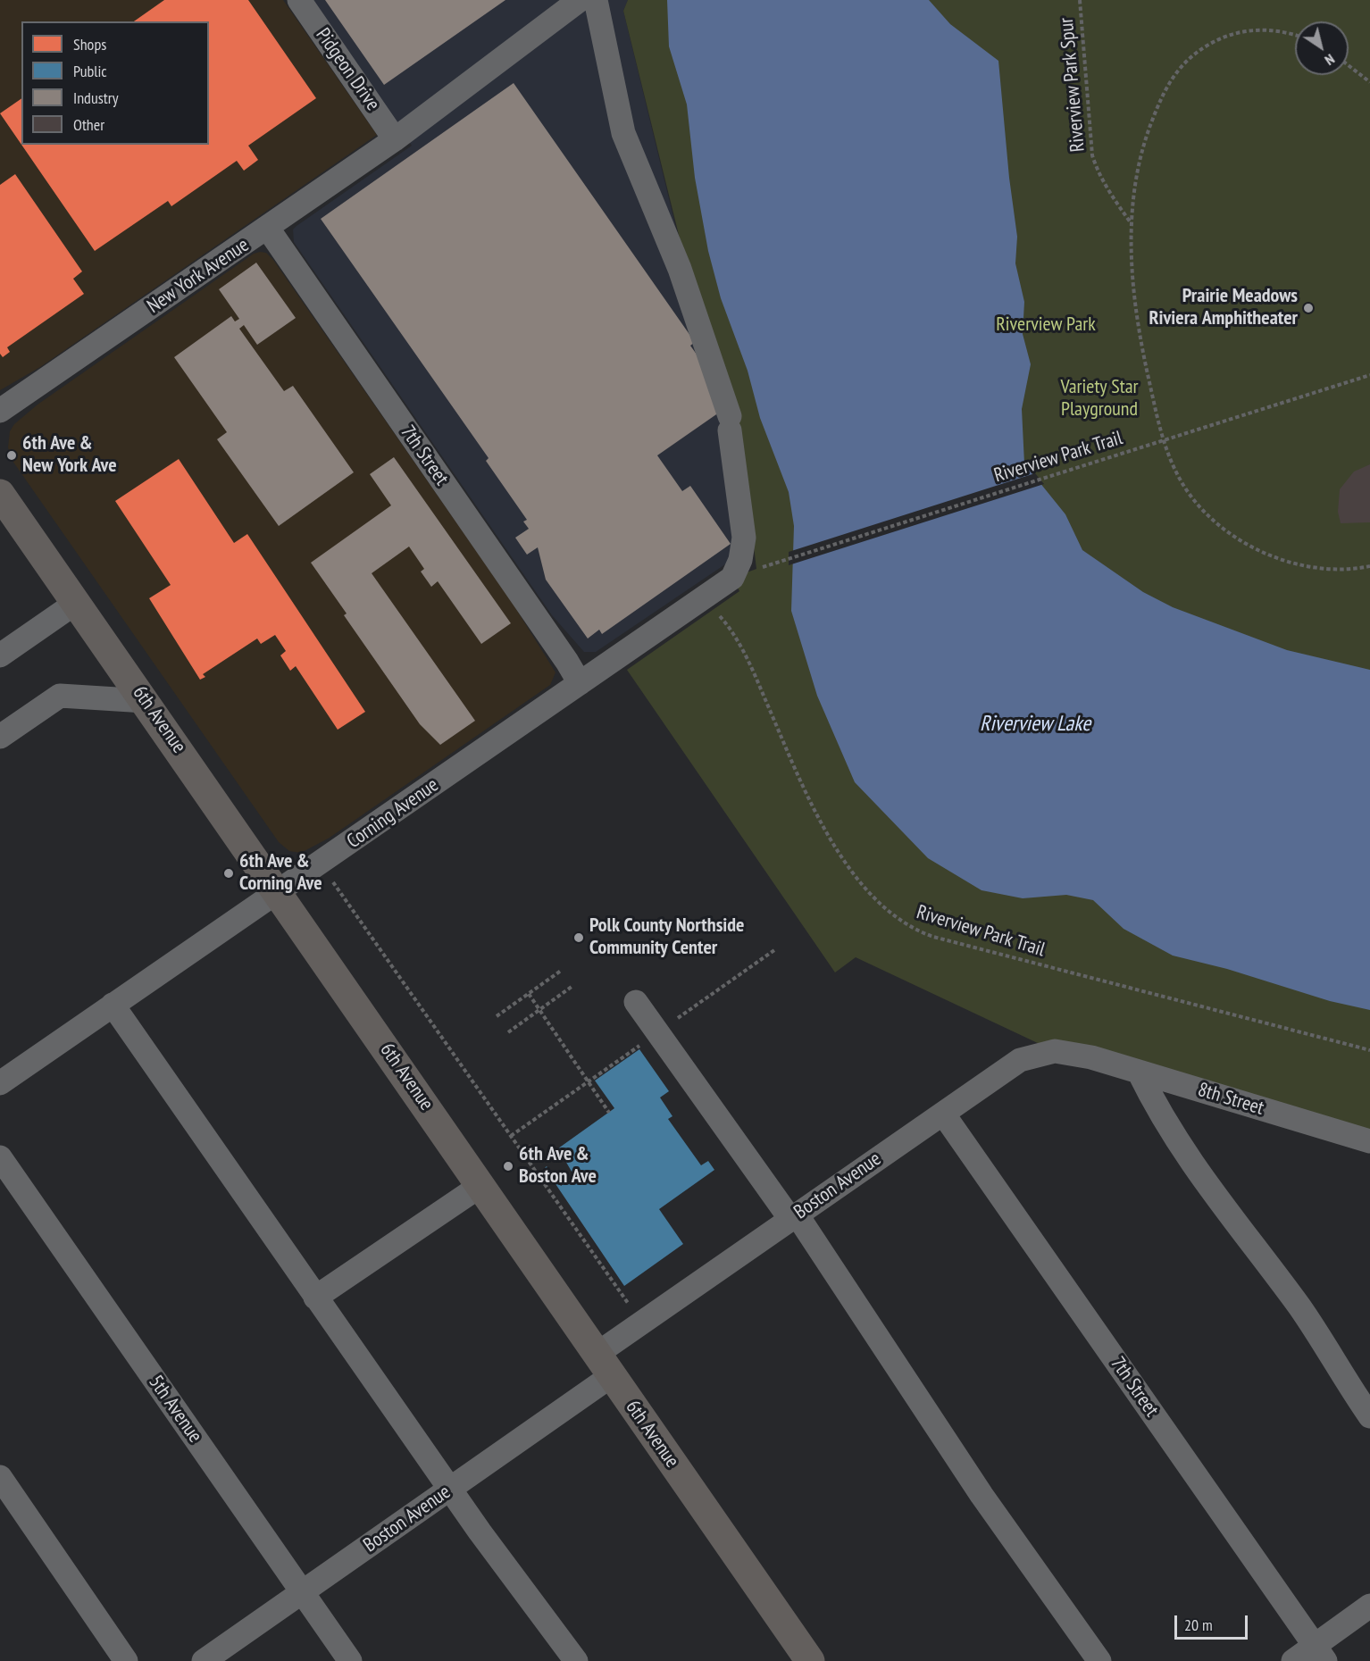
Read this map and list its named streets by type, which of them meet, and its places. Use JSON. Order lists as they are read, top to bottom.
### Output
{
  "streets": {
    "main road": ["6th Avenue"],
    "street": [
      "Pidgeon Drive",
      "New York Avenue",
      "7th Street",
      "Corning Avenue",
      "8th Street",
      "Boston Avenue",
      "5th Avenue"
    ],
    "path": ["Riverview Park Spur", "Riverview Park Trail"]
  },
  "crossings": [
    ["Pidgeon Drive", "New York Avenue"],
    ["New York Avenue", "7th Street"],
    ["7th Street", "Corning Avenue"],
    ["7th Street", "Boston Avenue"],
    ["6th Avenue", "Corning Avenue"],
    ["6th Avenue", "Boston Avenue"],
    ["8th Street", "Boston Avenue"],
    ["Boston Avenue", "5th Avenue"]
  ],
  "water": ["Riverview Lake"],
  "parks": ["Riverview Park", "Variety Star Playground"],
  "places": [
    "Prairie Meadows Riviera Amphitheater",
    "6th Ave & New York Ave",
    "6th Ave & Corning Ave",
    "Polk County Northside Community Center",
    "6th Ave & Boston Ave"
  ],
  "legend": [
    "Shops",
    "Public",
    "Industry",
    "Other"
  ],
  "scale_bar": "20 m",
  "north": "bottom right"
}
